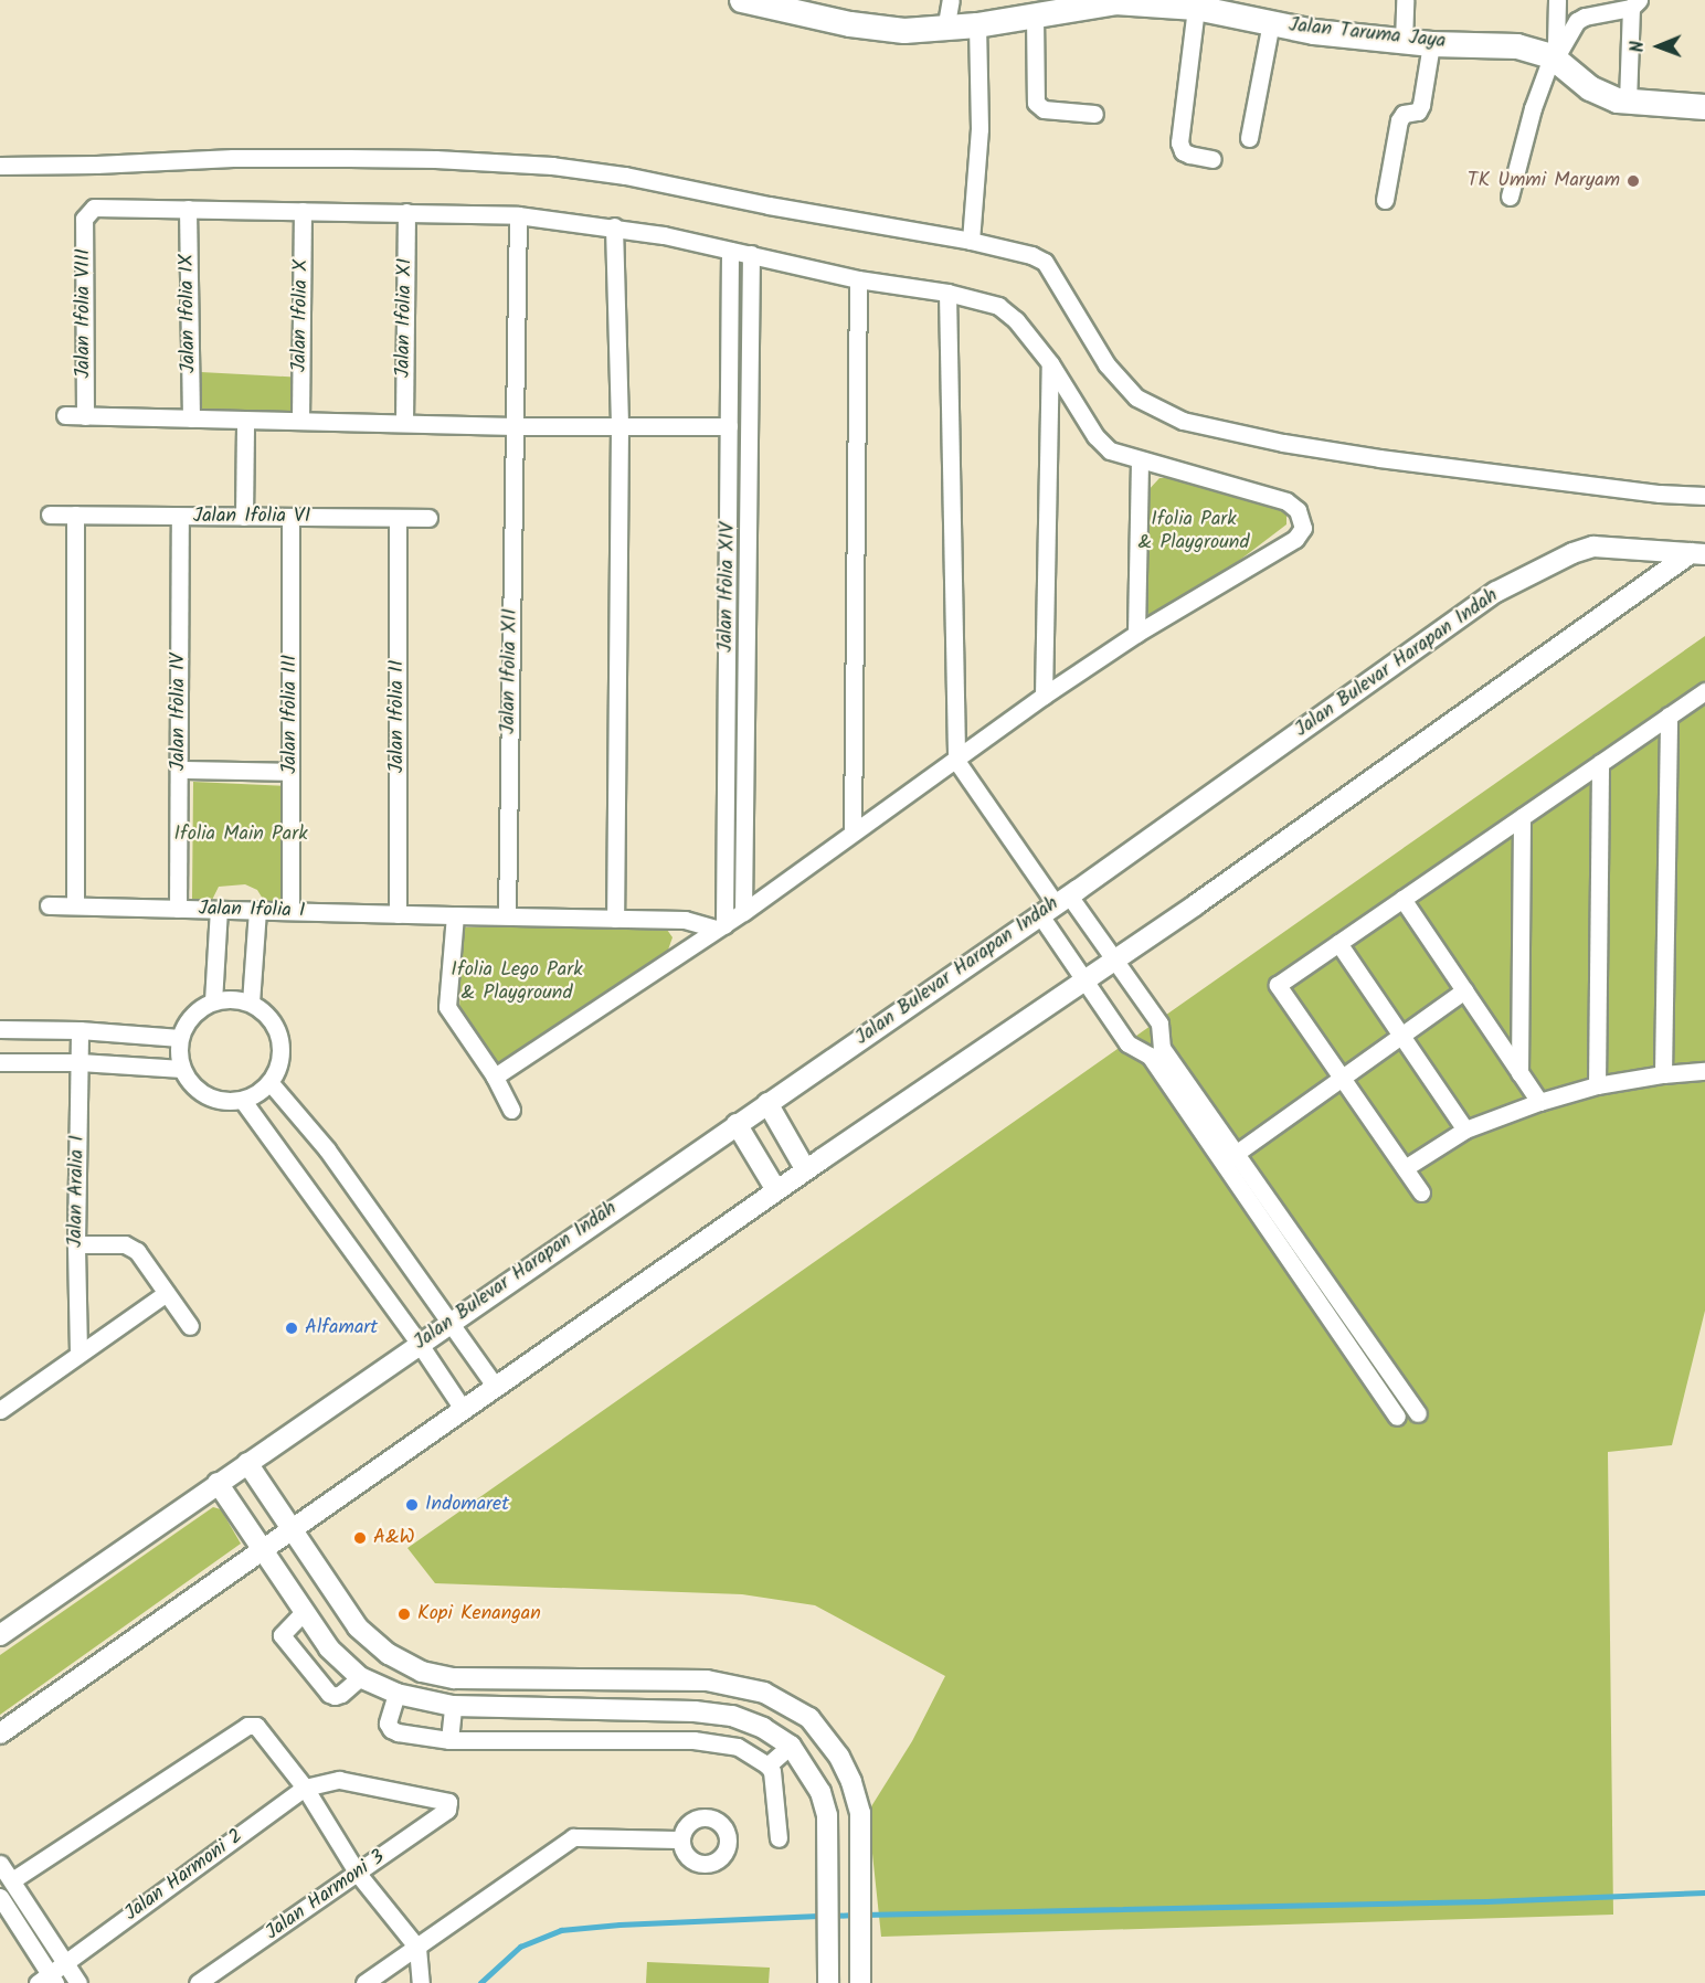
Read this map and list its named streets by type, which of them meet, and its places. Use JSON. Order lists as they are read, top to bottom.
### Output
{
  "streets": {
    "main road": ["Jalan Taruma Jaya"],
    "street": [
      "Jalan Ifolia VIII",
      "Jalan Ifolia IX",
      "Jalan Ifolia X",
      "Jalan Ifolia XI",
      "Jalan Ifolia VI",
      "Jalan Ifolia XIV",
      "Jalan Bulevar Harapan Indah",
      "Jalan Ifolia XII",
      "Jalan Ifolia IV",
      "Jalan Ifolia III",
      "Jalan Ifolia II",
      "Jalan Ifolia I",
      "Jalan Aralia I",
      "Jalan Harmoni 2",
      "Jalan Harmoni 3"
    ]
  },
  "crossings": [
    ["Jalan Ifolia VIII", "Jalan Ifolia IX"],
    ["Jalan Ifolia VI", "Jalan Ifolia IV"],
    ["Jalan Ifolia VI", "Jalan Ifolia III"],
    ["Jalan Ifolia VI", "Jalan Ifolia II"],
    ["Jalan Ifolia XIV", "Jalan Ifolia I"],
    ["Jalan Ifolia XII", "Jalan Ifolia I"],
    ["Jalan Ifolia IV", "Jalan Ifolia I"],
    ["Jalan Ifolia III", "Jalan Ifolia I"],
    ["Jalan Ifolia II", "Jalan Ifolia I"],
    ["Jalan Harmoni 2", "Jalan Harmoni 3"]
  ],
  "parks": ["Ifolia Park & Playground", "Ifolia Main Park", "Ifolia Lego Park & Playground"],
  "places": [
    "TK Ummi Maryam",
    "Alfamart",
    "Indomaret",
    "A&W",
    "Kopi Kenangan"
  ],
  "north": "left"
}
